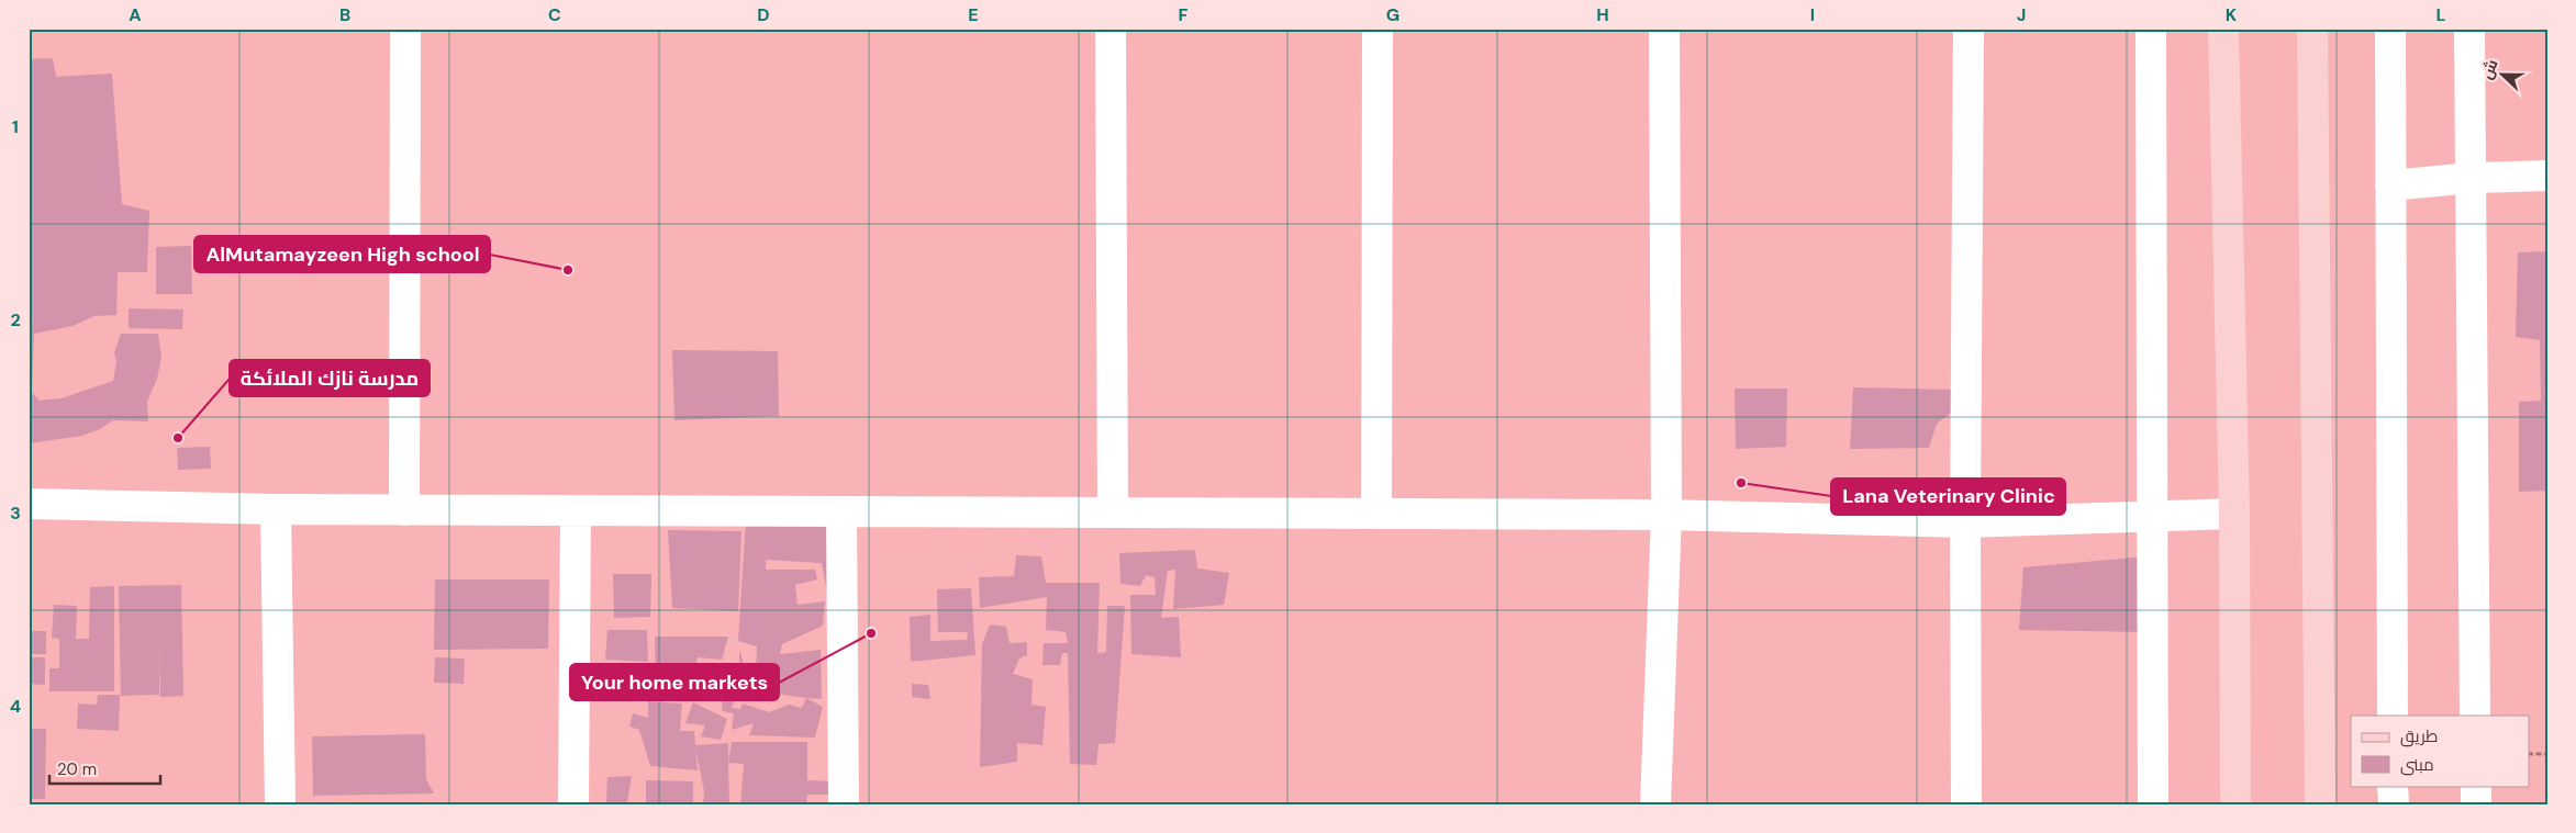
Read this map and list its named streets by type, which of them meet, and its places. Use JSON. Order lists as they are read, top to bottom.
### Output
{
  "places": [
    "AlMutamayzeen High school",
    "مدرسة نازك الملائكة",
    "Lana Veterinary Clinic",
    "Your home markets"
  ],
  "legend": ["طريق", "مبنى"],
  "scale_bar": "20 m",
  "north": "left",
  "grid": {
    "columns": [
      "A",
      "B",
      "C",
      "D",
      "E",
      "F",
      "G",
      "H",
      "I",
      "J",
      "K",
      "L"
    ],
    "rows": [
      "1",
      "2",
      "3",
      "4"
    ]
  }
}
